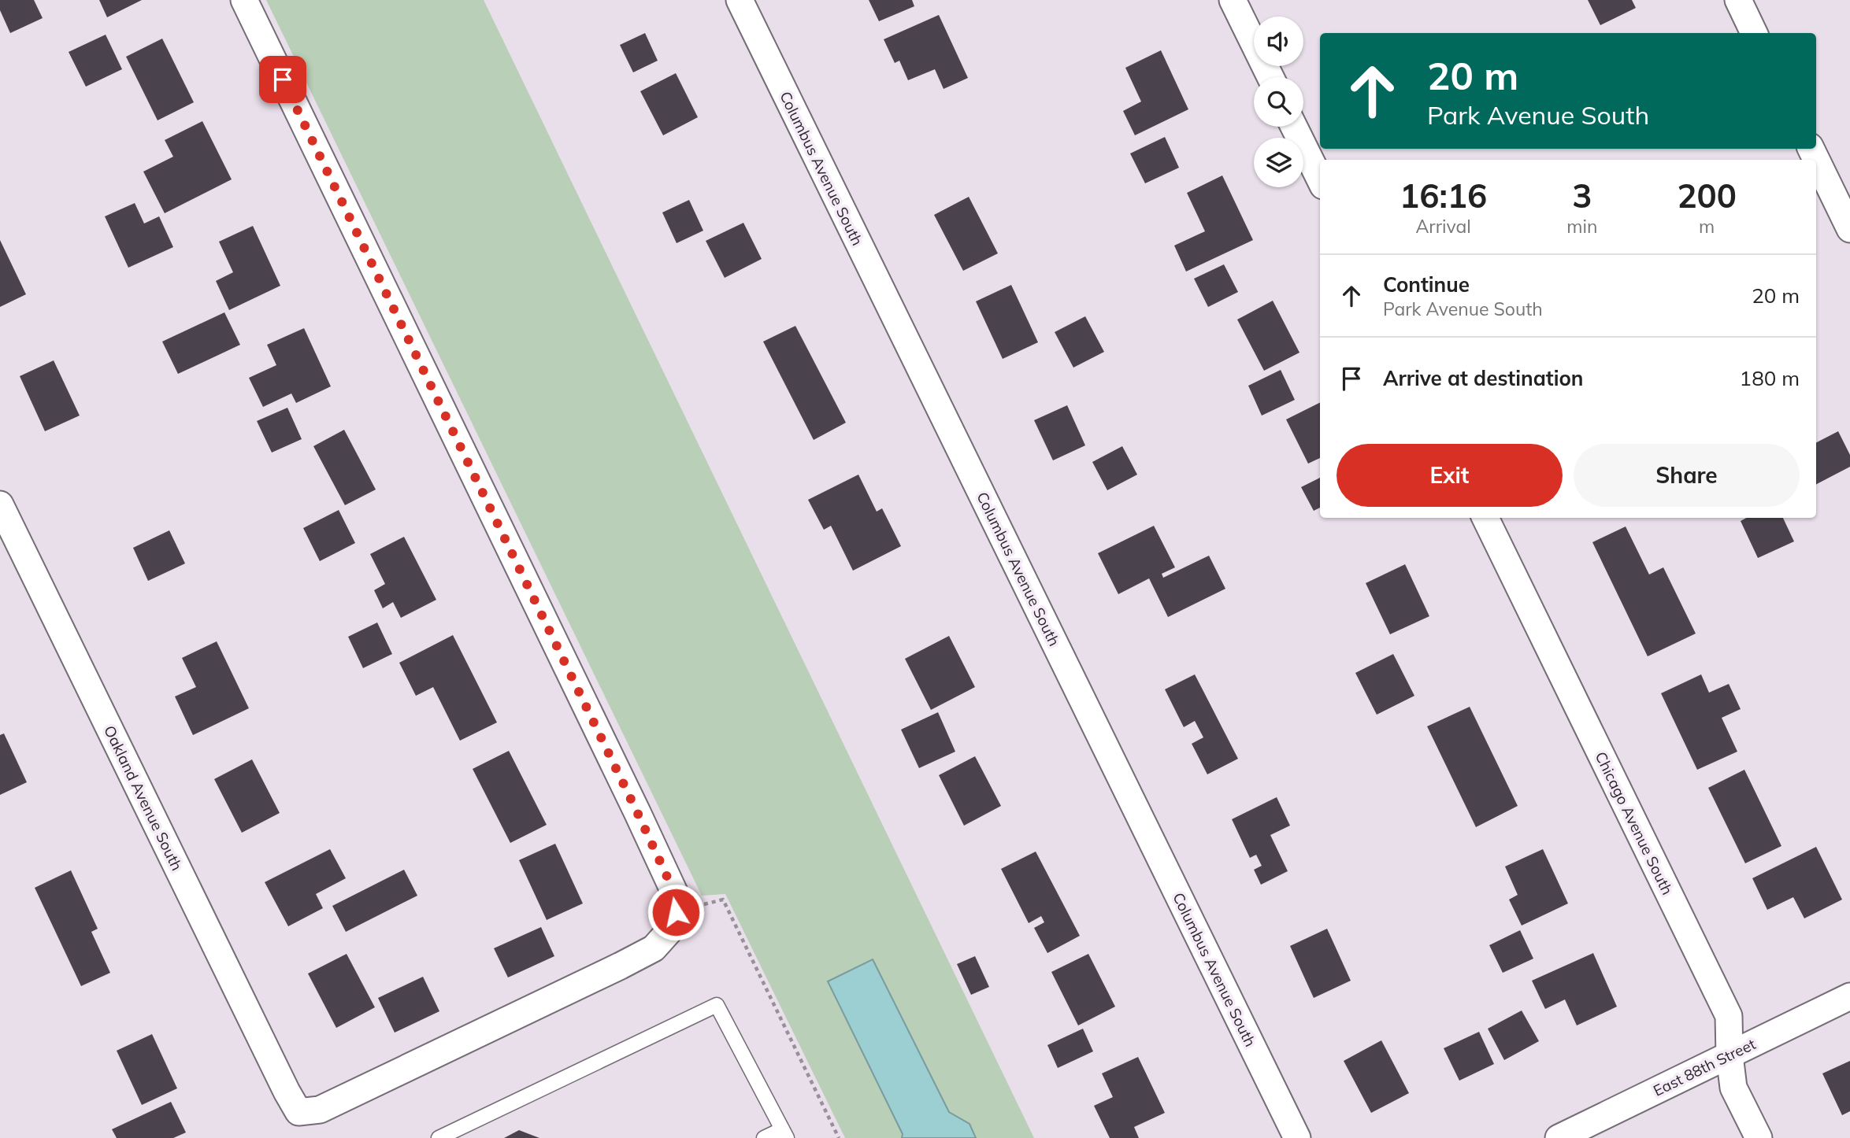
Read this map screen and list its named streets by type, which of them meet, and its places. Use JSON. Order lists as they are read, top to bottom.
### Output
{
  "streets": {
    "street": [
      "Columbus Avenue South",
      "Oakland Avenue South",
      "Chicago Avenue South",
      "East 88th Street"
    ]
  },
  "crossings": [
    ["Chicago Avenue South", "East 88th Street"]
  ],
  "page": {
    "turn": ["20 m", "Park Avenue South"],
    "eta": [
      "16:16",
      "Arrival",
      "3",
      "min",
      "200",
      "m"
    ],
    "list": [
      {
        "name": "Continue",
        "note": "Park Avenue South",
        "value": "20 m"
      },
      {
        "name": "Arrive at destination",
        "value": "180 m"
      }
    ],
    "buttons": ["Exit", "Share"]
  }
}
